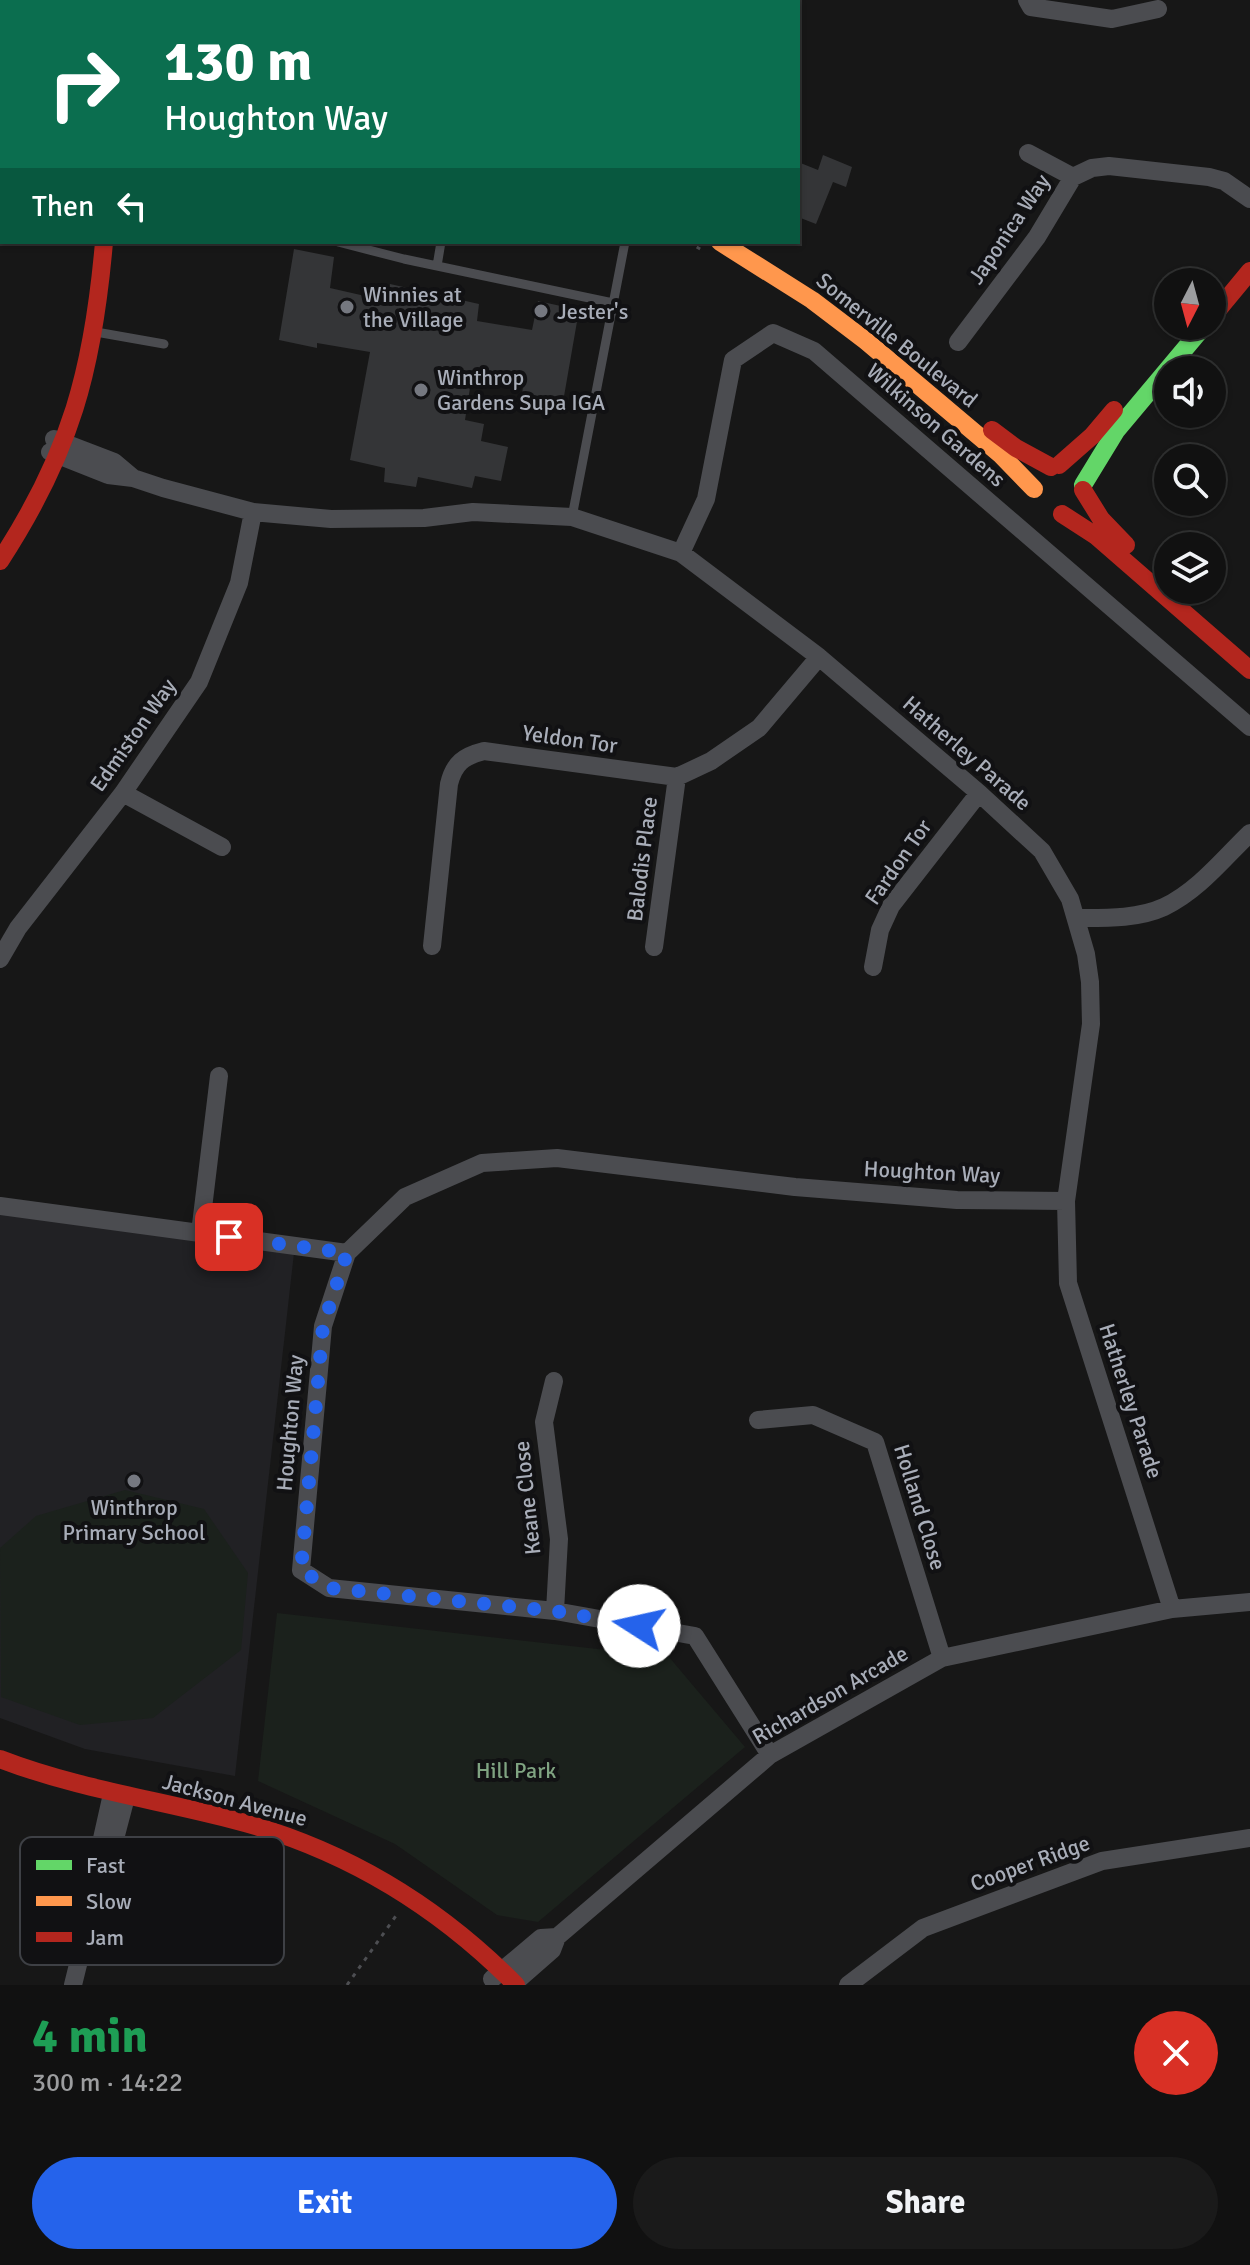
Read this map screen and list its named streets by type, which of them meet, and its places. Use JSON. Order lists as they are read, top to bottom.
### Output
{
  "streets": {
    "street": [
      "Japonica Way",
      "Somerville Boulevard",
      "Wilkinson Gardens",
      "Edmiston Way",
      "Yeldon Tor",
      "Hatherley Parade",
      "Balodis Place",
      "Fardon Tor",
      "Houghton Way",
      "Keane Close",
      "Holland Close",
      "Richardson Arcade",
      "Jackson Avenue",
      "Cooper Ridge"
    ]
  },
  "crossings": [
    ["Wilkinson Gardens", "Hatherley Parade"],
    ["Edmiston Way", "Hatherley Parade"],
    ["Yeldon Tor", "Balodis Place"],
    ["Hatherley Parade", "Fardon Tor"],
    ["Hatherley Parade", "Houghton Way"],
    ["Hatherley Parade", "Richardson Arcade"],
    ["Houghton Way", "Keane Close"],
    ["Houghton Way", "Richardson Arcade"],
    ["Holland Close", "Richardson Arcade"],
    ["Richardson Arcade", "Jackson Avenue"]
  ],
  "parks": ["Hill Park"],
  "places": [
    "Winnies at the Village",
    "Jester's",
    "Winthrop Gardens Supa IGA",
    "Winthrop Primary School"
  ],
  "legend": ["Fast", "Slow", "Jam"],
  "north": "bottom",
  "page": {
    "turn": ["130 m", "Houghton Way"],
    "then": "Then",
    "heading": ["4 min", "300 m · 14:22"],
    "buttons": ["Exit", "Share"]
  }
}
